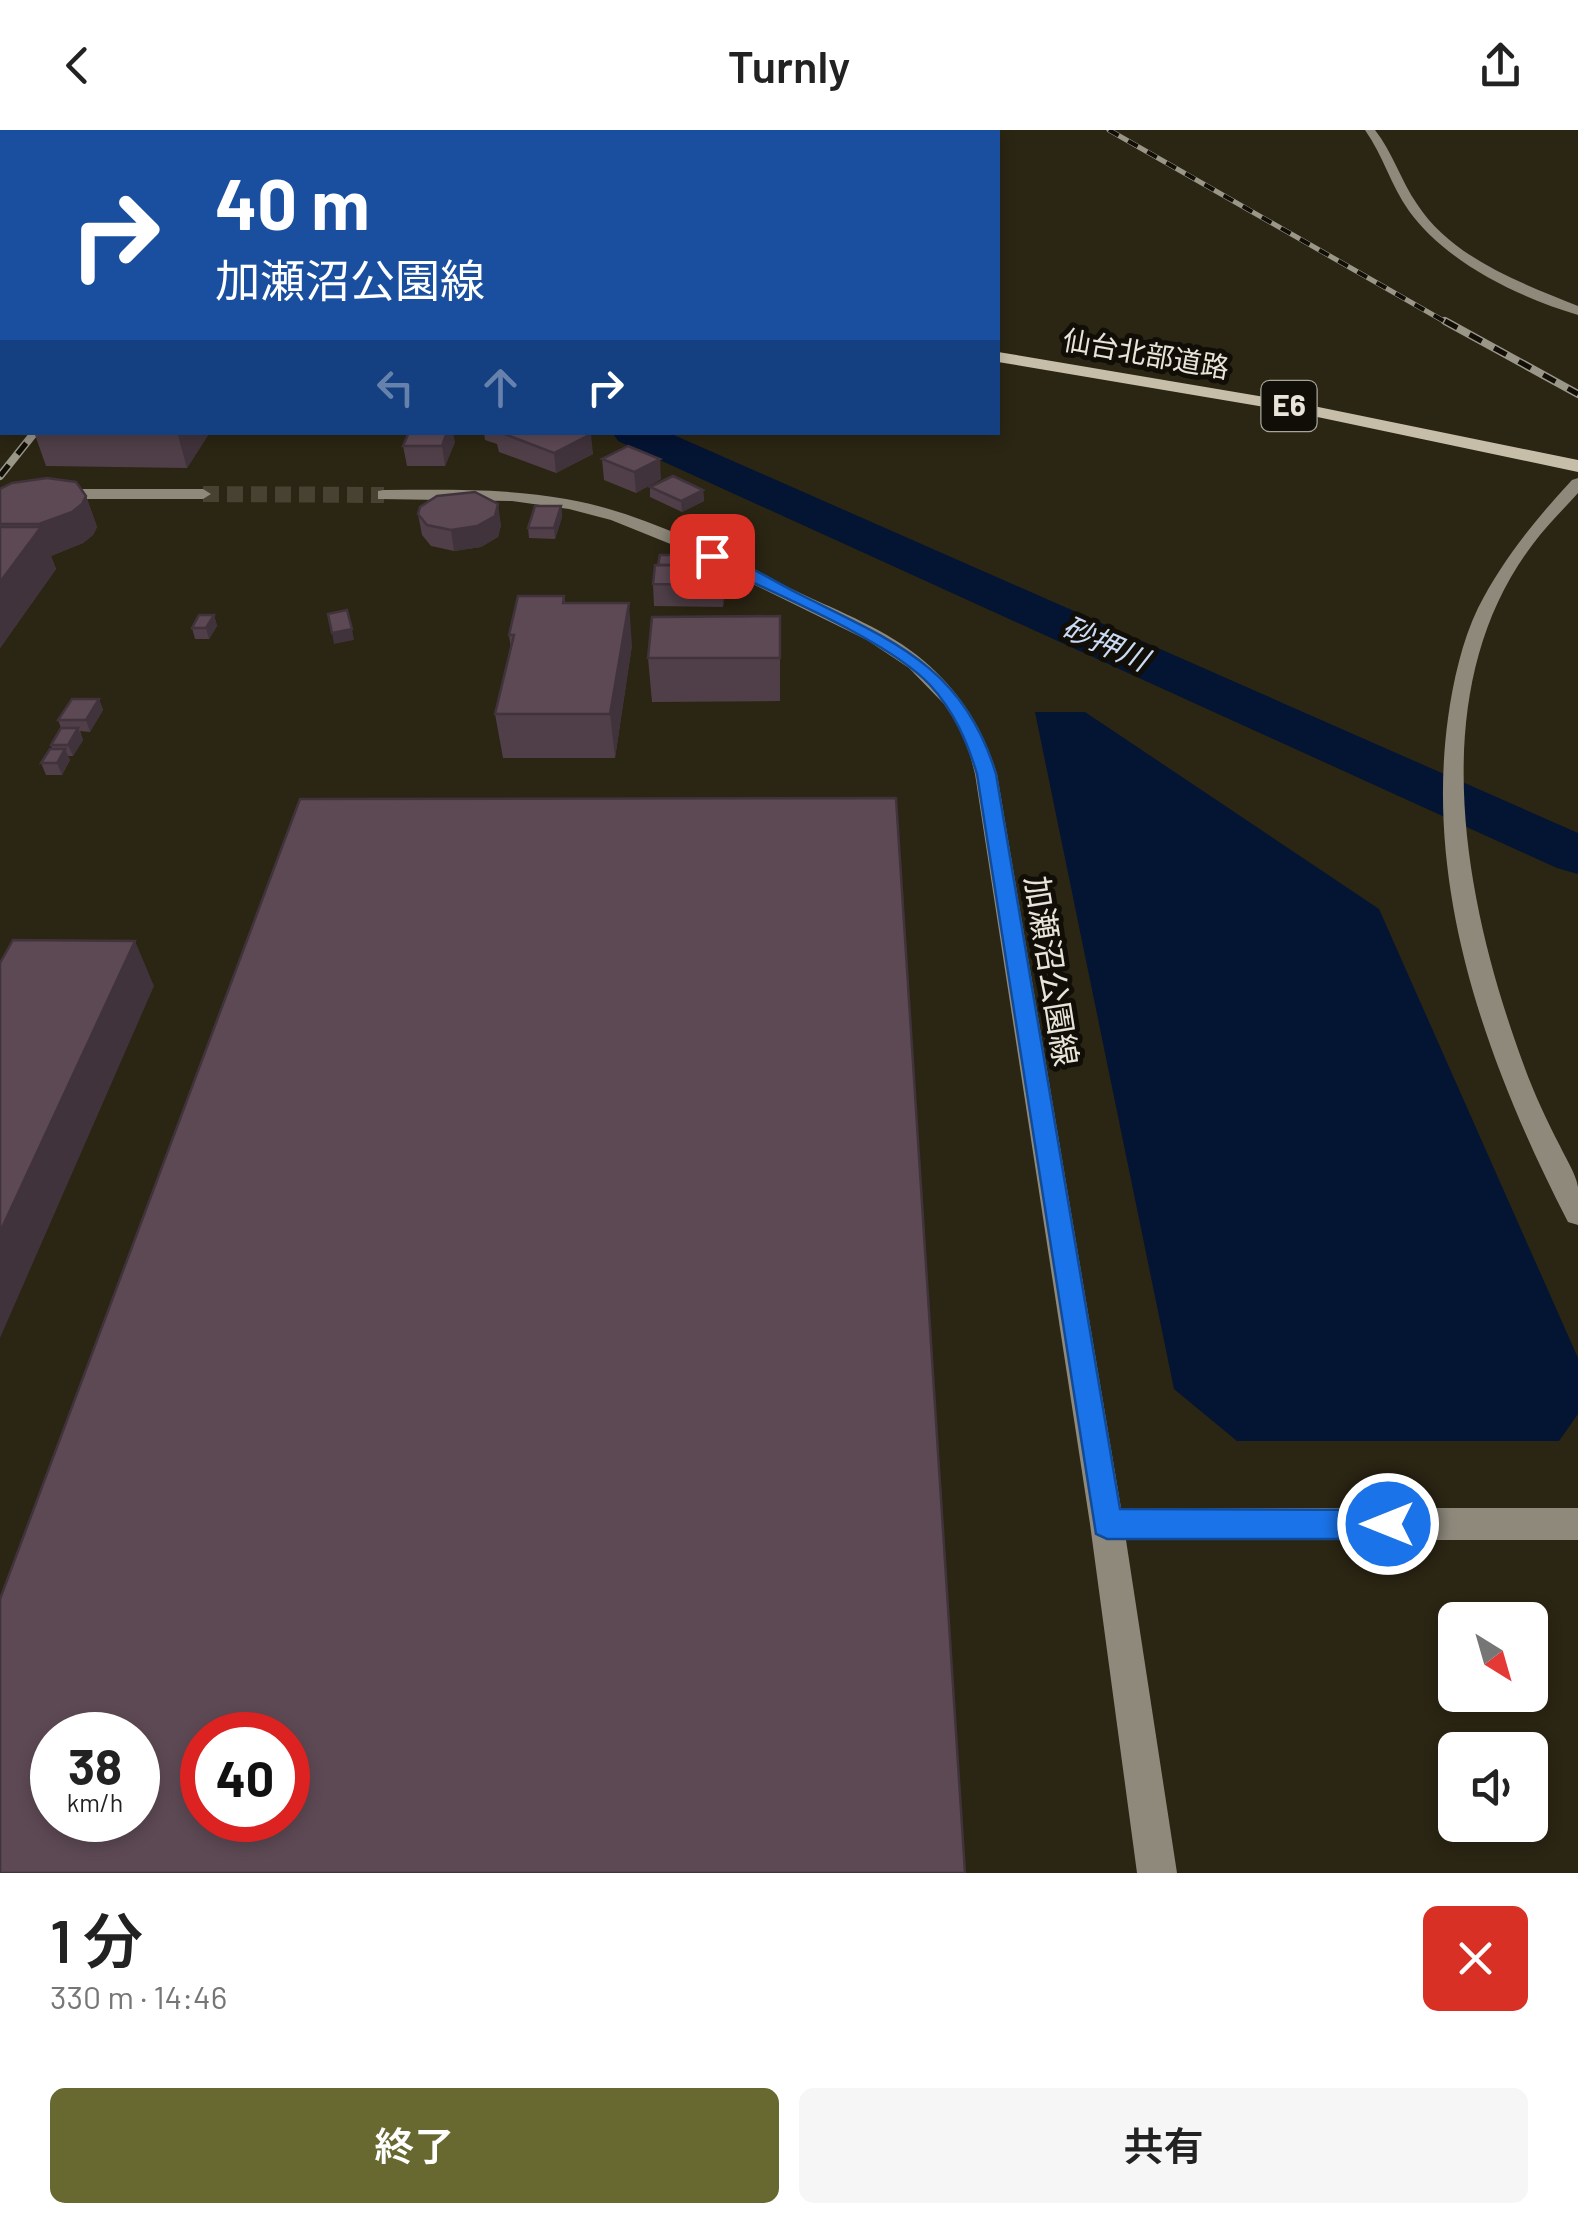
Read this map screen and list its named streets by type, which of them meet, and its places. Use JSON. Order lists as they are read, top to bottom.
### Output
{
  "streets": {
    "highway": ["仙台北部道路", "E6"],
    "street": ["加瀬沼公園線"]
  },
  "water": ["砂押川"],
  "north": "bottom right",
  "page": {
    "header": "Turnly",
    "turn": ["40 m", "加瀬沼公園線"],
    "speed": "38 km/h",
    "limit": "40",
    "heading": ["1 分", "330 m · 14:46"],
    "buttons": ["終了", "共有"]
  }
}
